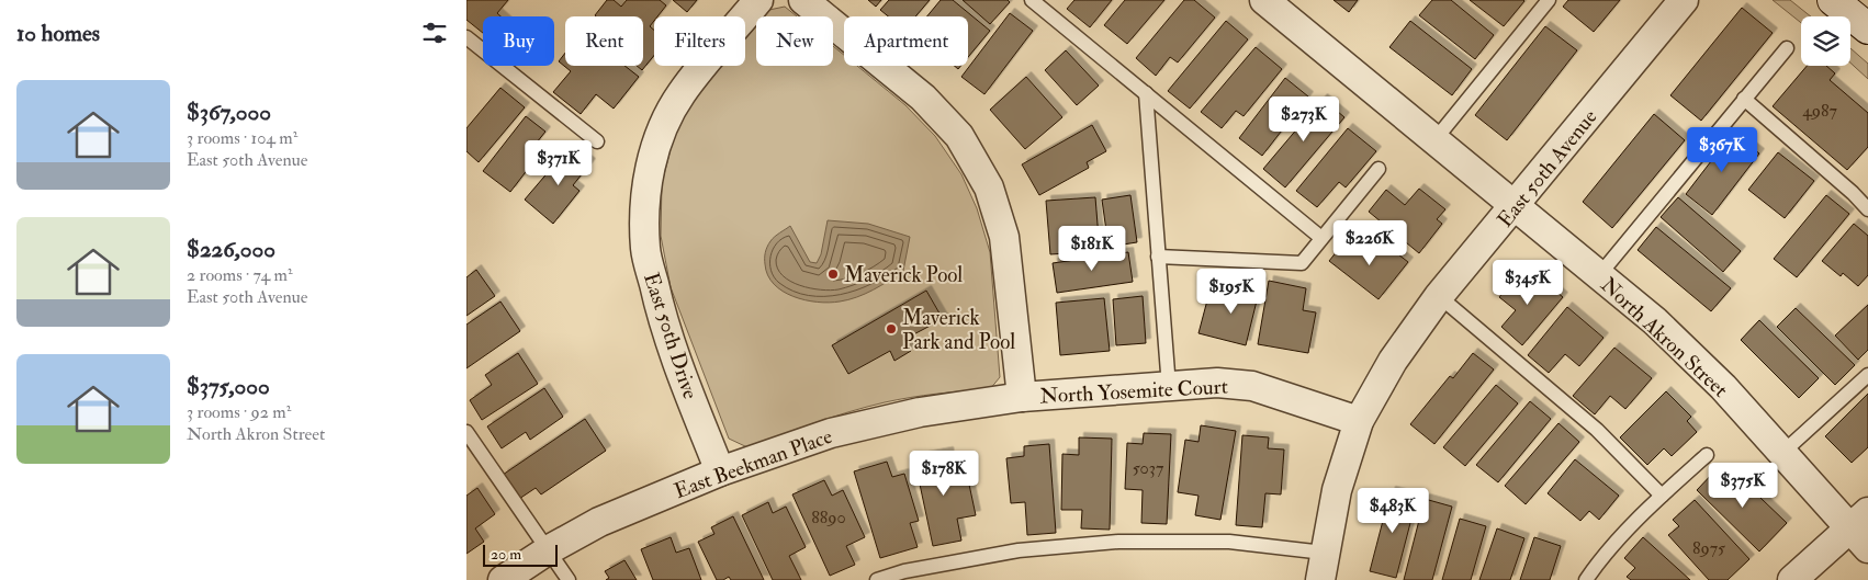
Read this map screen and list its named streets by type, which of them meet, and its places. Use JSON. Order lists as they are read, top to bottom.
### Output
{
  "streets": {
    "street": [
      "East 50th Avenue",
      "East 50th Drive",
      "North Akron Street",
      "North Yosemite Court",
      "East Beekman Place"
    ]
  },
  "crossings": [
    ["East 50th Avenue", "North Akron Street"],
    ["East 50th Avenue", "North Yosemite Court"],
    ["East 50th Drive", "East Beekman Place"],
    ["North Yosemite Court", "East Beekman Place"]
  ],
  "places": ["Maverick Pool", "Maverick Park and Pool"],
  "house_numbers": [
    "4987",
    "5037",
    "8890",
    "8975"
  ],
  "scale_bar": "20 m",
  "page": {
    "heading": "10 homes",
    "chip": [
      "Buy",
      "Rent",
      "Filters",
      "New",
      "Apartment"
    ],
    "list": [
      {
        "name": "$367,000",
        "note": "3 rooms · 104 m² · East 50th Avenue"
      },
      {
        "name": "$226,000",
        "note": "2 rooms · 74 m² · East 50th Avenue"
      },
      {
        "name": "$375,000",
        "note": "3 rooms · 92 m² · North Akron Street"
      }
    ],
    "price": [
      "$273K",
      "$367K",
      "$371K",
      "$226K",
      "$181K",
      "$345K",
      "$195K",
      "$178K",
      "$375K",
      "$483K"
    ],
    "scale": "20 m"
  }
}
